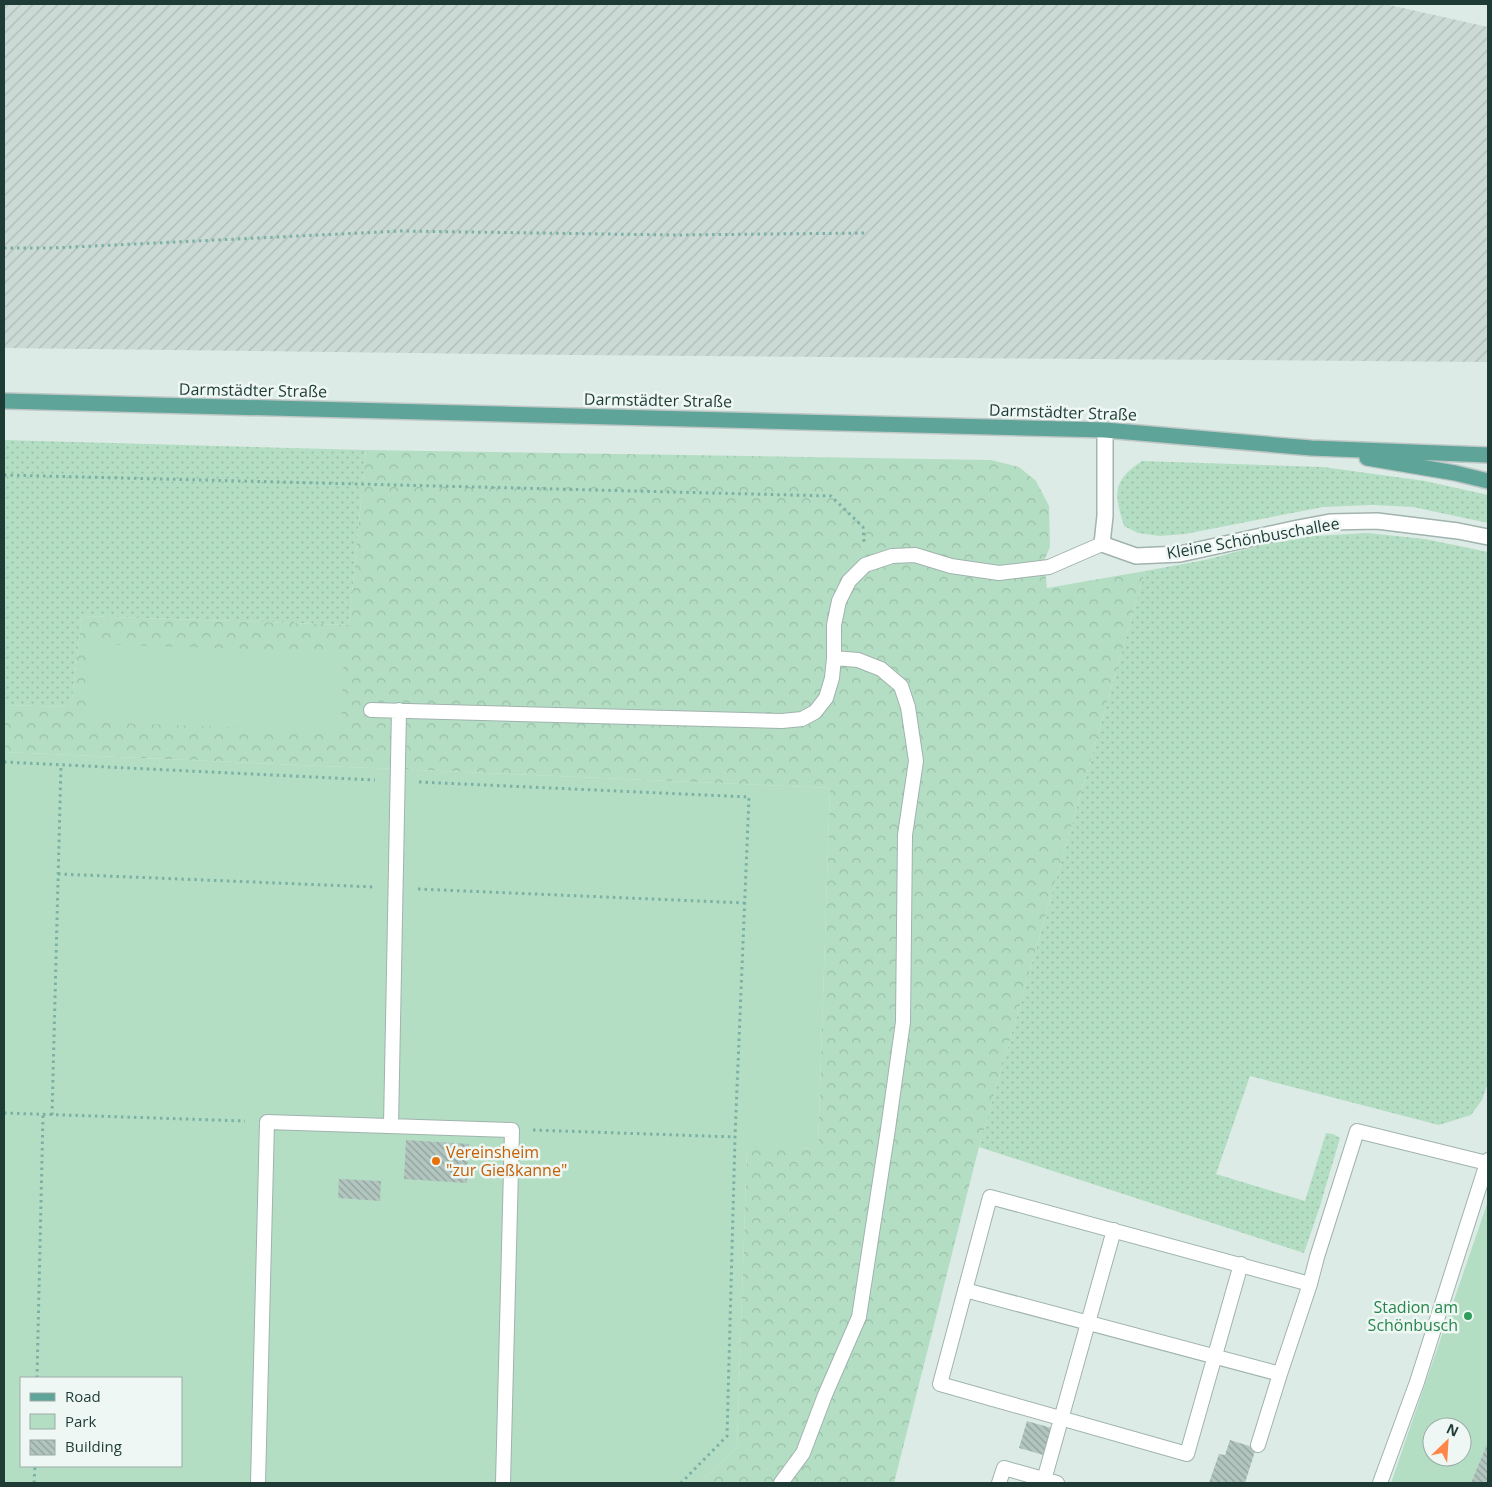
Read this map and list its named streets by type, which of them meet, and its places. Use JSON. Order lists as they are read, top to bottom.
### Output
{
  "streets": {
    "main road": ["Darmstädter Straße"],
    "street": ["Kleine Schönbuschallee"]
  },
  "places": ["Vereinsheim \"zur Gießkanne\"", "Stadion am Schönbusch"],
  "legend": ["Road", "Park", "Building"],
  "north": "top right"
}
